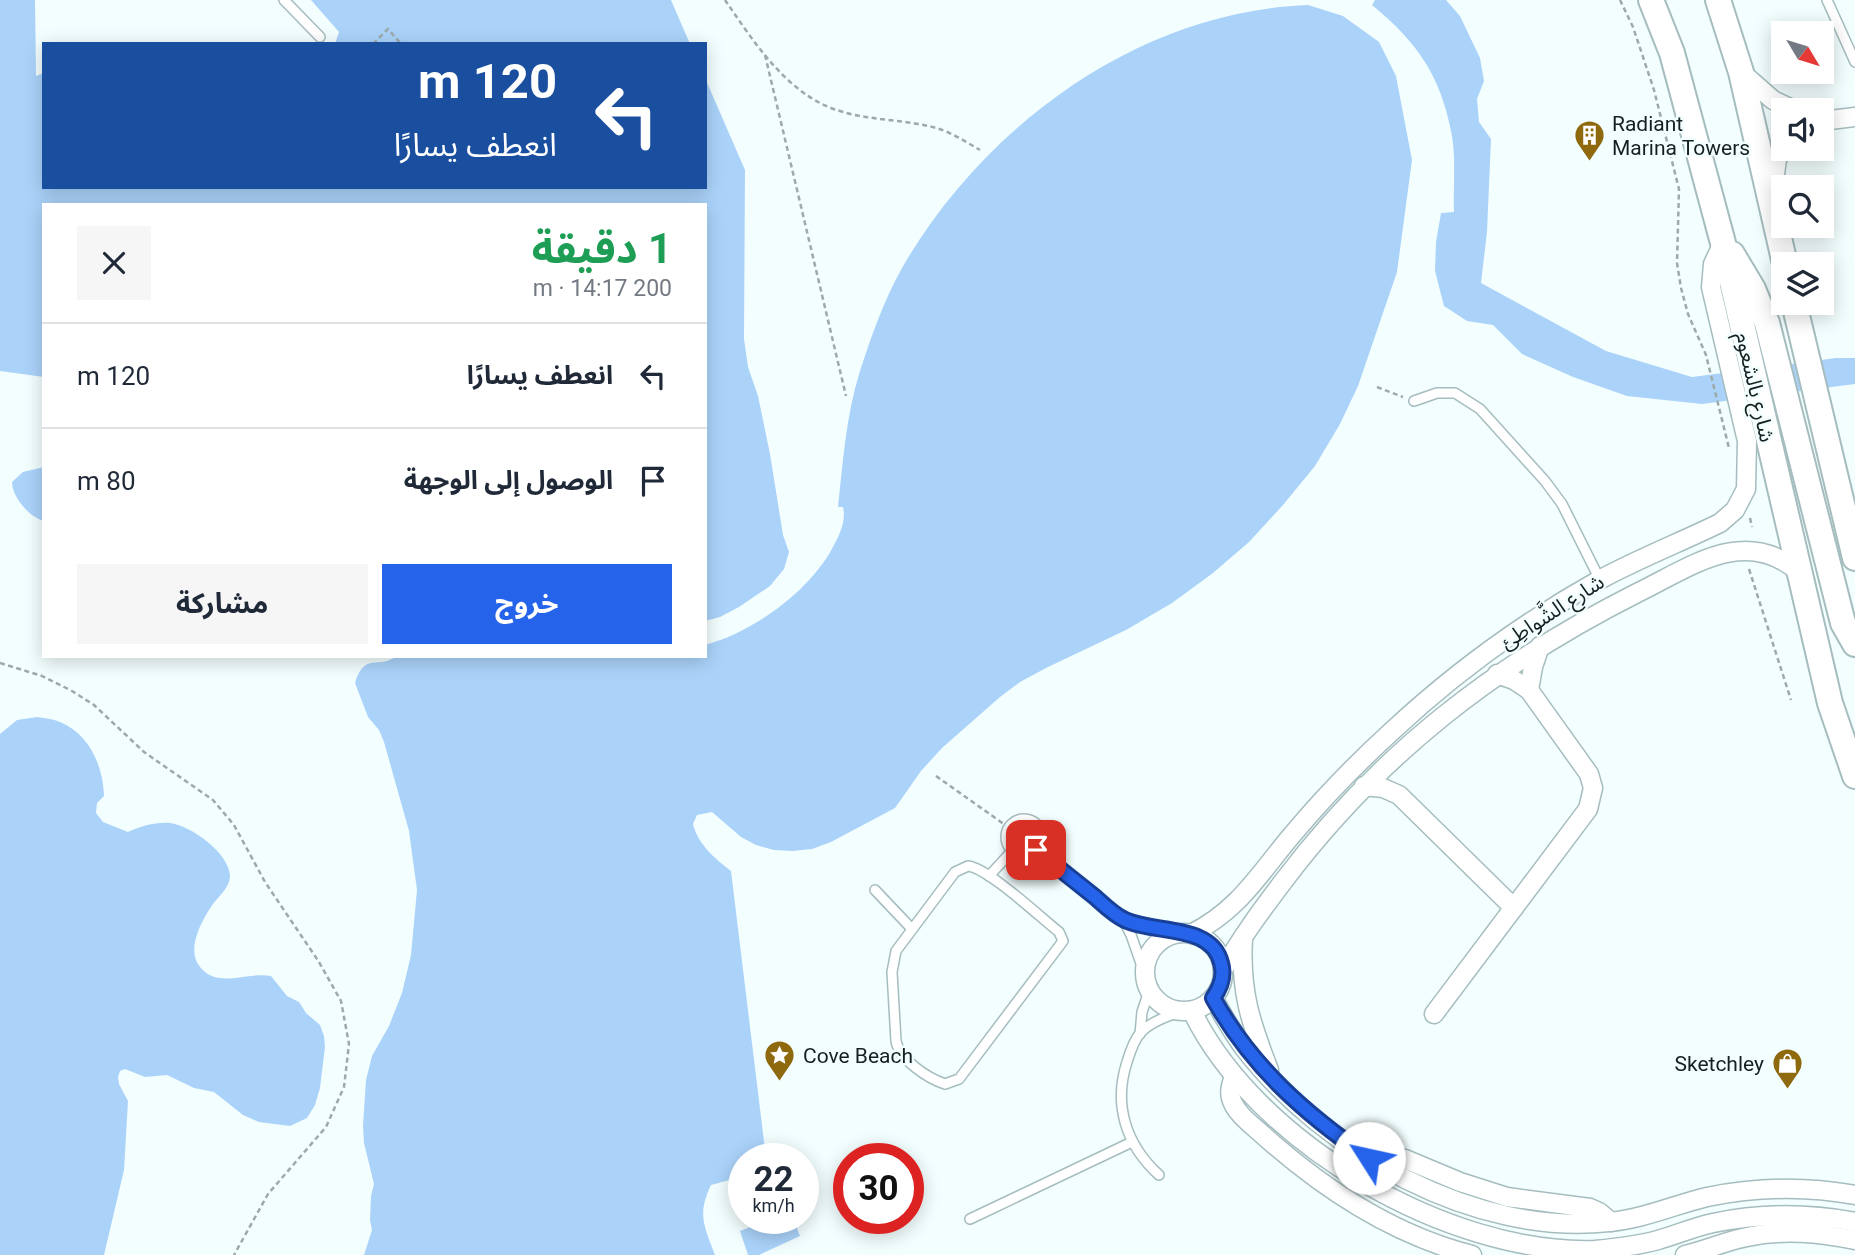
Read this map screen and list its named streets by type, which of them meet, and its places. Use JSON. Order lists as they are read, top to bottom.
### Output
{
  "streets": {
    "main road": ["شارع بالشعوم"],
    "street": ["شارع الشَّواطِئ"]
  },
  "crossings": [
    ["شارع بالشعوم", "شارع الشَّواطِئ"]
  ],
  "places": {
    "building": ["Radiant Marina Towers"],
    "place": ["Cove Beach"],
    "shop": ["Sketchley"]
  },
  "north": "bottom right",
  "page": {
    "turn": ["120 m", "انعطف يسارًا"],
    "heading": ["1 دقيقة", "200 m · 14:17"],
    "list": [
      {
        "name": "انعطف يسارًا",
        "value": "120 m"
      },
      {
        "name": "الوصول إلى الوجهة",
        "value": "80 m"
      }
    ],
    "buttons": ["خروج", "مشاركة"],
    "speed": "22 km/h",
    "limit": "30"
  }
}
